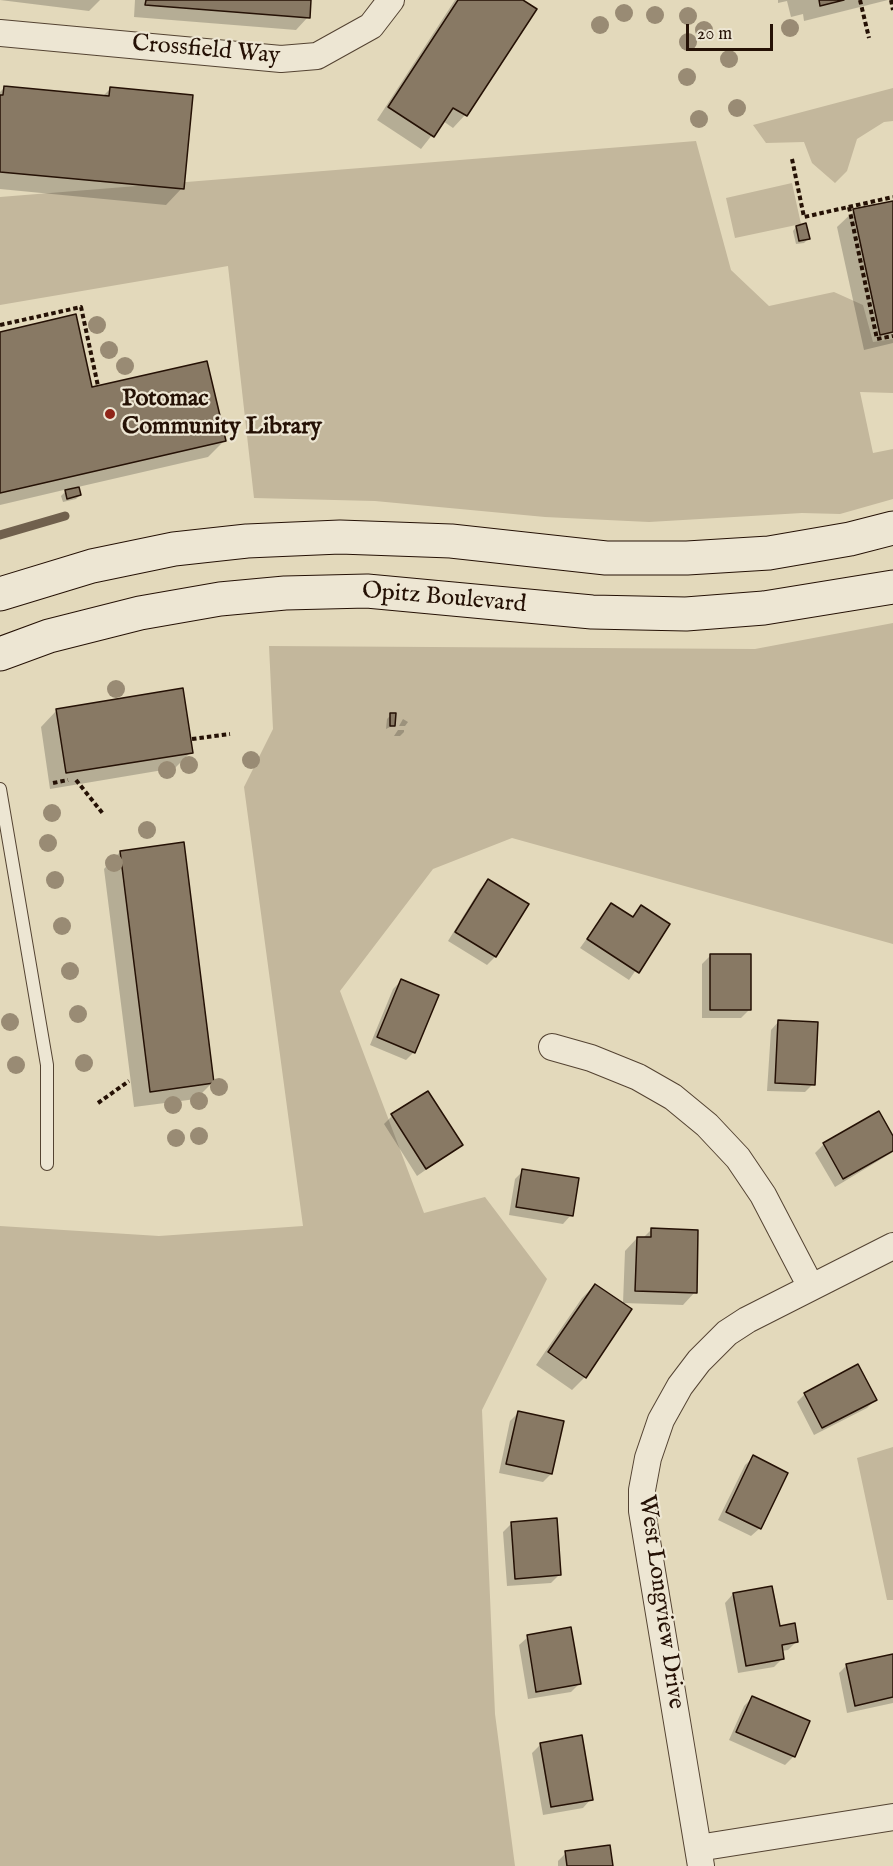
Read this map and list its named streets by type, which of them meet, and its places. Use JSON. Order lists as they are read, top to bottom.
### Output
{
  "streets": {
    "main road": ["Opitz Boulevard"],
    "street": ["Crossfield Way", "West Longview Drive"]
  },
  "places": ["Potomac Community Library"],
  "scale_bar": "20 m"
}
